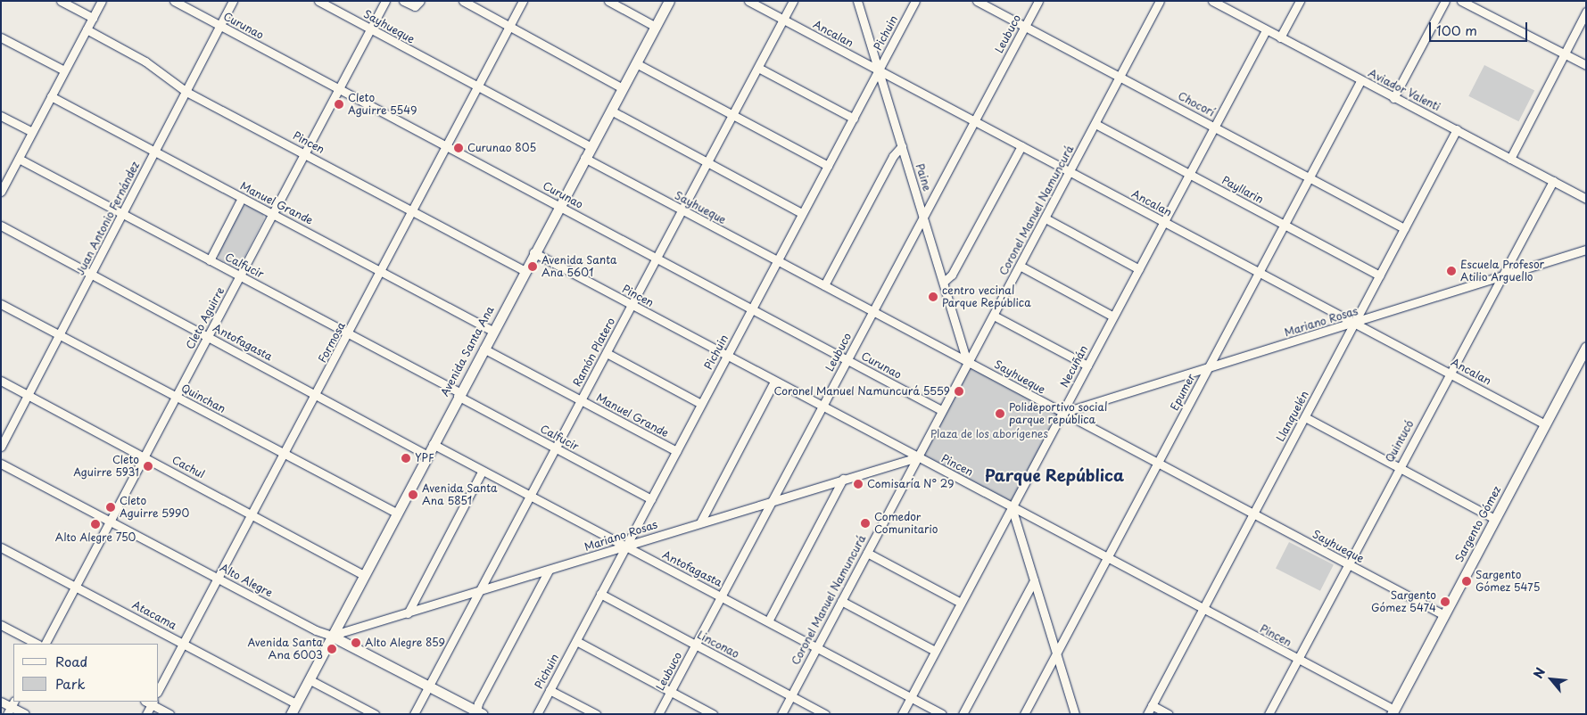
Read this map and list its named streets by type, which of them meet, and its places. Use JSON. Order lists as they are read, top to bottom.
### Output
{
  "streets": {
    "main road": ["Avenida Santa Ana", "Sargento Gómez", "Alto Alegre"],
    "street": [
      "Curunao",
      "Sayhueque",
      "Pichuin",
      "Ancalan",
      "Leubuco",
      "Aviador Valenti",
      "Chocorí",
      "Pincen",
      "Paine",
      "Payllarin",
      "Manuel Grande",
      "Coronel Manuel Namuncurá",
      "Juan Antonio Fernández",
      "Calfucir",
      "Cleto Aguirre",
      "Mariano Rosas",
      "Antofagasta",
      "Formosa",
      "Ramón Platero",
      "Necuñán",
      "Epumer",
      "Quinchan",
      "Llanquelén",
      "Quintucó",
      "Cachul",
      "Atacama",
      "Linconao"
    ]
  },
  "crossings": [
    ["Curunao", "Pichuin"],
    ["Curunao", "Leubuco"],
    ["Curunao", "Coronel Manuel Namuncurá"],
    ["Curunao", "Juan Antonio Fernández"],
    ["Curunao", "Cleto Aguirre"],
    ["Curunao", "Formosa"],
    ["Curunao", "Avenida Santa Ana"],
    ["Curunao", "Ramón Platero"],
    ["Sayhueque", "Pichuin"],
    ["Sayhueque", "Leubuco"],
    ["Sayhueque", "Paine"],
    ["Sayhueque", "Coronel Manuel Namuncurá"],
    ["Sayhueque", "Cleto Aguirre"],
    ["Sayhueque", "Mariano Rosas"],
    ["Sayhueque", "Formosa"],
    ["Sayhueque", "Avenida Santa Ana"],
    ["Sayhueque", "Ramón Platero"],
    ["Sayhueque", "Necuñán"],
    ["Sayhueque", "Epumer"],
    ["Sayhueque", "Llanquelén"],
    ["Sayhueque", "Quintucó"],
    ["Sayhueque", "Sargento Gómez"],
    ["Pichuin", "Ancalan"],
    ["Pichuin", "Pincen"],
    ["Pichuin", "Paine"],
    ["Pichuin", "Manuel Grande"],
    ["Pichuin", "Calfucir"],
    ["Pichuin", "Mariano Rosas"],
    ["Pichuin", "Antofagasta"],
    ["Pichuin", "Linconao"],
    ["Ancalan", "Leubuco"],
    ["Ancalan", "Paine"],
    ["Ancalan", "Coronel Manuel Namuncurá"],
    ["Ancalan", "Mariano Rosas"],
    ["Ancalan", "Ramón Platero"],
    ["Ancalan", "Necuñán"],
    ["Ancalan", "Epumer"],
    ["Ancalan", "Llanquelén"],
    ["Ancalan", "Quintucó"],
    ["Ancalan", "Sargento Gómez"],
    ["Leubuco", "Chocorí"],
    ["Leubuco", "Pincen"],
    ["Leubuco", "Paine"],
    ["Leubuco", "Mariano Rosas"],
    ["Leubuco", "Antofagasta"],
    ["Leubuco", "Linconao"],
    ["Aviador Valenti", "Necuñán"],
    ["Aviador Valenti", "Epumer"],
    ["Aviador Valenti", "Llanquelén"],
    ["Aviador Valenti", "Quintucó"],
    ["Chocorí", "Coronel Manuel Namuncurá"],
    ["Chocorí", "Necuñán"],
    ["Chocorí", "Epumer"],
    ["Chocorí", "Llanquelén"],
    ["Pincen", "Coronel Manuel Namuncurá"],
    ["Pincen", "Juan Antonio Fernández"],
    ["Pincen", "Cleto Aguirre"],
    ["Pincen", "Mariano Rosas"],
    ["Pincen", "Formosa"],
    ["Pincen", "Avenida Santa Ana"],
    ["Pincen", "Ramón Platero"],
    ["Pincen", "Necuñán"],
    ["Pincen", "Epumer"],
    ["Pincen", "Llanquelén"],
    ["Pincen", "Quintucó"],
    ["Pincen", "Sargento Gómez"],
    ["Paine", "Coronel Manuel Namuncurá"],
    ["Payllarin", "Coronel Manuel Namuncurá"],
    ["Payllarin", "Necuñán"],
    ["Payllarin", "Epumer"],
    ["Payllarin", "Llanquelén"],
    ["Manuel Grande", "Juan Antonio Fernández"],
    ["Manuel Grande", "Cleto Aguirre"],
    ["Manuel Grande", "Formosa"],
    ["Manuel Grande", "Avenida Santa Ana"],
    ["Manuel Grande", "Ramón Platero"],
    ["Coronel Manuel Namuncurá", "Mariano Rosas"],
    ["Coronel Manuel Namuncurá", "Antofagasta"],
    ["Coronel Manuel Namuncurá", "Linconao"],
    ["Juan Antonio Fernández", "Calfucir"],
    ["Juan Antonio Fernández", "Antofagasta"],
    ["Juan Antonio Fernández", "Quinchan"],
    ["Juan Antonio Fernández", "Cachul"],
    ["Calfucir", "Cleto Aguirre"],
    ["Calfucir", "Formosa"],
    ["Calfucir", "Avenida Santa Ana"],
    ["Calfucir", "Ramón Platero"],
    ["Cleto Aguirre", "Antofagasta"],
    ["Cleto Aguirre", "Quinchan"],
    ["Cleto Aguirre", "Cachul"],
    ["Cleto Aguirre", "Alto Alegre"],
    ["Cleto Aguirre", "Atacama"],
    ["Mariano Rosas", "Antofagasta"],
    ["Mariano Rosas", "Avenida Santa Ana"],
    ["Mariano Rosas", "Ramón Platero"],
    ["Mariano Rosas", "Necuñán"],
    ["Mariano Rosas", "Epumer"],
    ["Mariano Rosas", "Llanquelén"],
    ["Mariano Rosas", "Quintucó"],
    ["Mariano Rosas", "Alto Alegre"],
    ["Antofagasta", "Formosa"],
    ["Antofagasta", "Avenida Santa Ana"],
    ["Antofagasta", "Ramón Platero"],
    ["Antofagasta", "Necuñán"],
    ["Formosa", "Quinchan"],
    ["Formosa", "Cachul"],
    ["Formosa", "Alto Alegre"],
    ["Formosa", "Atacama"],
    ["Avenida Santa Ana", "Quinchan"],
    ["Avenida Santa Ana", "Cachul"],
    ["Avenida Santa Ana", "Alto Alegre"],
    ["Avenida Santa Ana", "Atacama"],
    ["Ramón Platero", "Alto Alegre"]
  ],
  "districts": ["Parque República"],
  "parks": ["Plaza de los aborígenes"],
  "places": [
    "Cleto Aguirre 5549",
    "Curunao 805",
    "Avenida Santa Ana 5601",
    "Escuela Profesor Atilio Arguello",
    "centro vecinal Parque República",
    "Coronel Manuel Namuncurá 5559",
    "Polideportivo social parque república",
    "YPF",
    "Cleto Aguirre 5931",
    "Comisaría N° 29",
    "Avenida Santa Ana 5851",
    "Cleto Aguirre 5990",
    "Comedor Comunitario",
    "Alto Alegre 750",
    "Sargento Gómez 5475",
    "Sargento Gómez 5474",
    "Alto Alegre 859",
    "Avenida Santa Ana 6003"
  ],
  "legend": ["Road", "Park"],
  "scale_bar": "100 m",
  "north": "top left"
}
